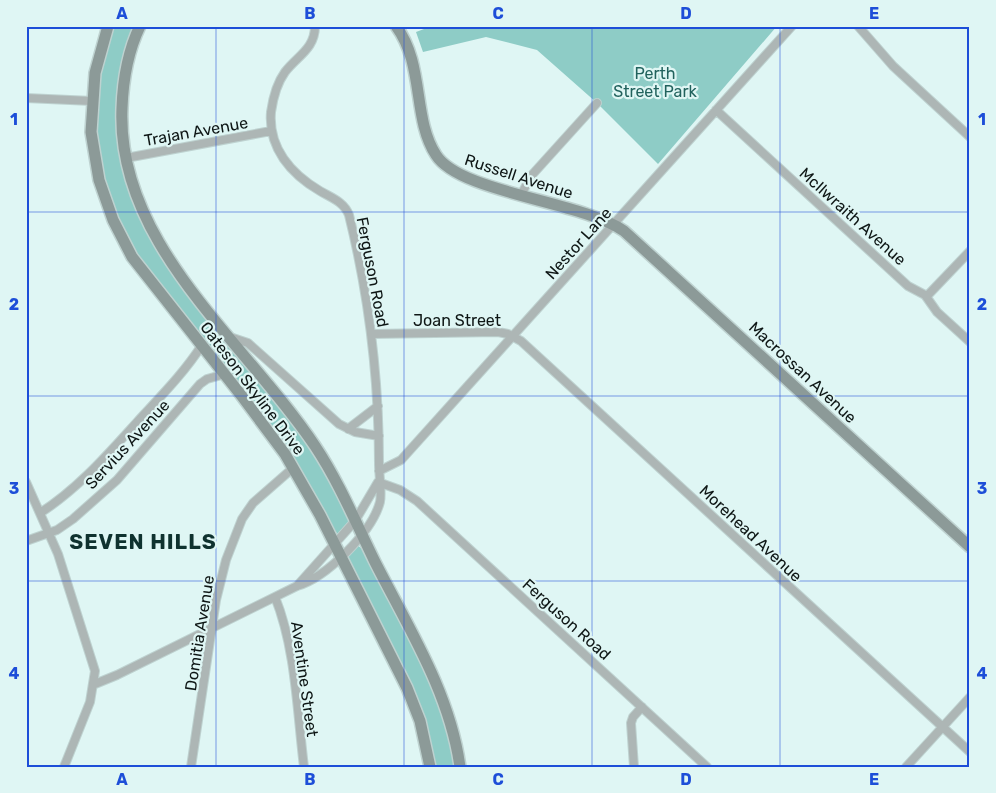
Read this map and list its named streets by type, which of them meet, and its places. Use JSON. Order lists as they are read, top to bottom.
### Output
{
  "streets": {
    "main road": ["Russell Avenue", "Macrossan Avenue", "Oateson Skyline Drive"],
    "street": [
      "Trajan Avenue",
      "McIlwraith Avenue",
      "Nestor Lane",
      "Ferguson Road",
      "Joan Street",
      "Servius Avenue",
      "Morehead Avenue",
      "Domitia Avenue",
      "Aventine Street"
    ]
  },
  "crossings": [
    ["Trajan Avenue", "Ferguson Road"],
    ["Trajan Avenue", "Oateson Skyline Drive"],
    ["Russell Avenue", "Nestor Lane"],
    ["Russell Avenue", "Macrossan Avenue"],
    ["McIlwraith Avenue", "Nestor Lane"],
    ["Nestor Lane", "Ferguson Road"],
    ["Nestor Lane", "Joan Street"],
    ["Nestor Lane", "Macrossan Avenue"],
    ["Nestor Lane", "Morehead Avenue"],
    ["Ferguson Road", "Joan Street"],
    ["Ferguson Road", "Oateson Skyline Drive"],
    ["Ferguson Road", "Domitia Avenue"],
    ["Ferguson Road", "Aventine Street"],
    ["Joan Street", "Morehead Avenue"],
    ["Oateson Skyline Drive", "Servius Avenue"],
    ["Oateson Skyline Drive", "Domitia Avenue"]
  ],
  "districts": ["SEVEN HILLS"],
  "parks": ["Perth Street Park"],
  "grid": {
    "columns": [
      "A",
      "B",
      "C",
      "D",
      "E"
    ],
    "rows": [
      "1",
      "2",
      "3",
      "4"
    ]
  }
}
